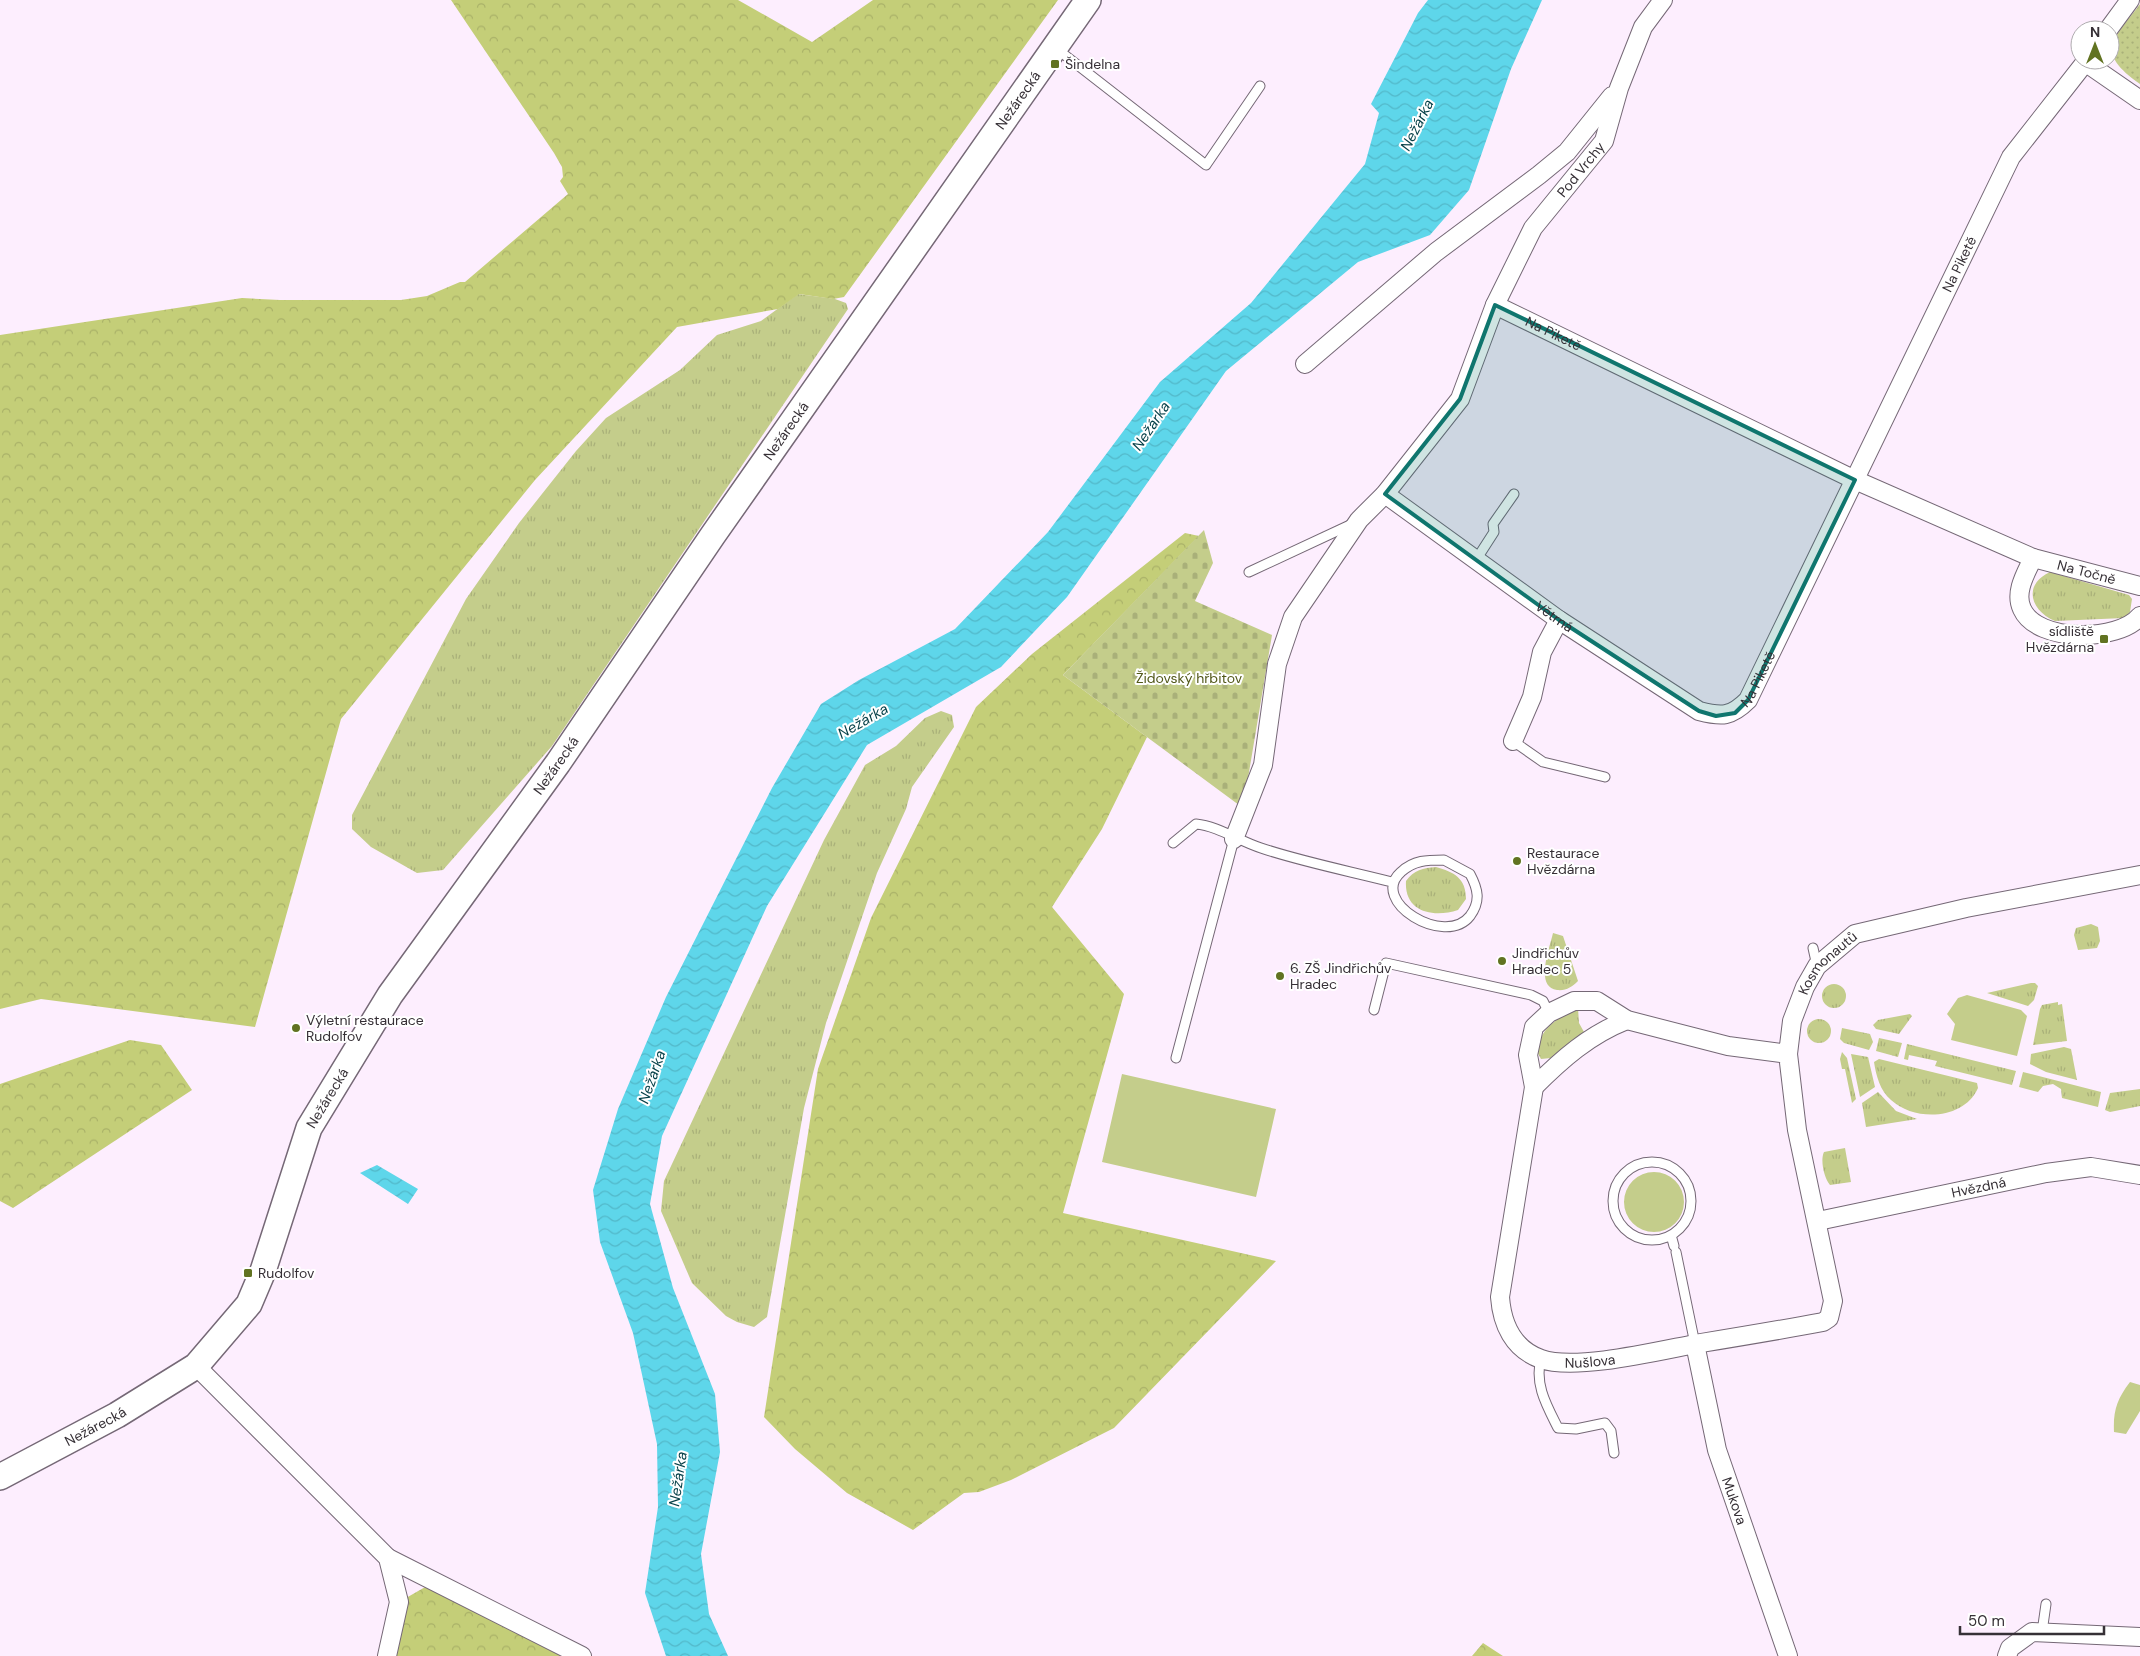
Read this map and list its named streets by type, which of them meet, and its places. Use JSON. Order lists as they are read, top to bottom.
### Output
{
  "streets": {
    "street": [
      "Nežárecká",
      "Pod Vrchy",
      "Na Piketě",
      "Na Točně",
      "Větrná",
      "Kosmonautů",
      "Hvězdná",
      "Nušlova",
      "Mukova"
    ]
  },
  "crossings": [
    ["Pod Vrchy", "Na Piketě"],
    ["Pod Vrchy", "Větrná"],
    ["Na Piketě", "Na Točně"],
    ["Na Piketě", "Větrná"],
    ["Kosmonautů", "Hvězdná"],
    ["Kosmonautů", "Nušlova"],
    ["Hvězdná", "Nušlova"],
    ["Nušlova", "Mukova"]
  ],
  "water": ["Nežárka"],
  "parks": ["Židovský hřbitov"],
  "places": {
    "transit": ["Šindelna", "sídliště Hvězdárna", "Rudolfov"],
    "other": [
      "Restaurace Hvězdárna",
      "Jindřichův Hradec 5",
      "6. ZŠ Jindřichův Hradec",
      "Výletní restaurace Rudolfov"
    ]
  },
  "scale_bar": "50 m",
  "north": "top"
}
